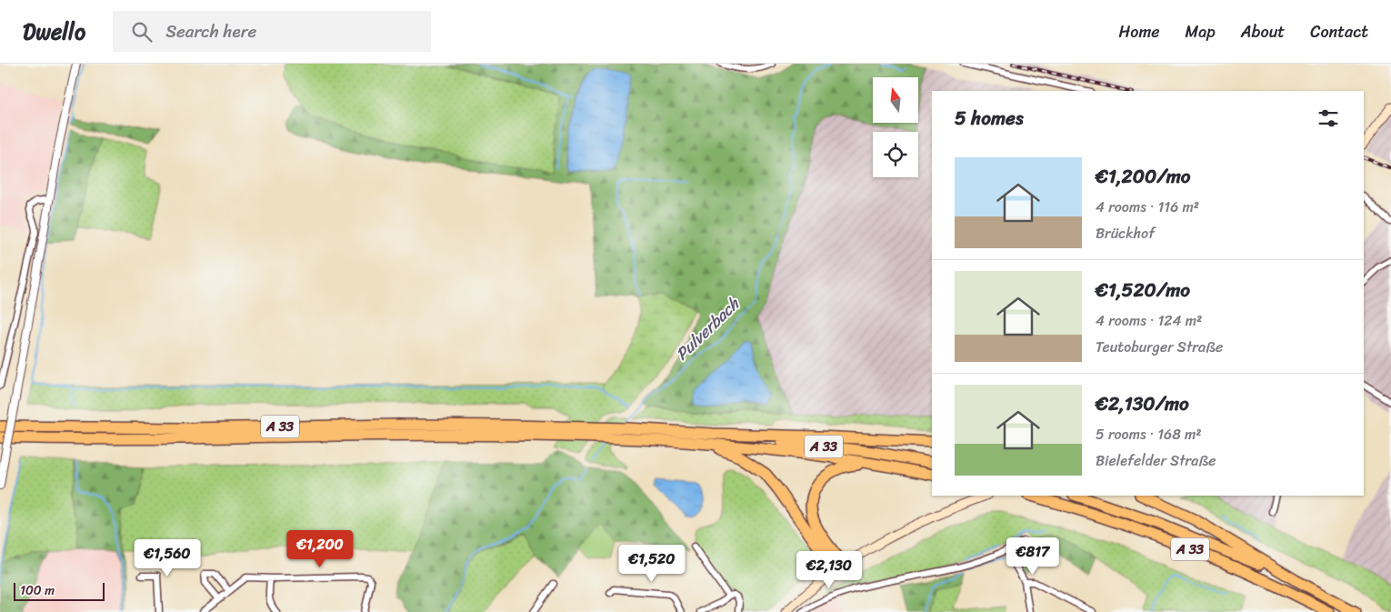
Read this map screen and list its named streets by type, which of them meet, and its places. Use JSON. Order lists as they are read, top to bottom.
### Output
{
  "streets": {
    "highway": ["A 33"]
  },
  "water": ["Pulverbach"],
  "scale_bar": "100 m",
  "north": "top",
  "page": {
    "header": "Dwello",
    "search": "Search here",
    "nav": [
      "Home",
      "Map",
      "About",
      "Contact"
    ],
    "heading": "5 homes",
    "list": [
      {
        "name": "€1,200/mo",
        "note": "4 rooms · 116 m² · Brückhof"
      },
      {
        "name": "€1,520/mo",
        "note": "4 rooms · 124 m² · Teutoburger Straße"
      },
      {
        "name": "€2,130/mo",
        "note": "5 rooms · 168 m² · Bielefelder Straße"
      }
    ],
    "price": [
      "€1,200",
      "€817",
      "€1,560",
      "€1,520",
      "€2,130"
    ],
    "scale": "100 m"
  }
}
